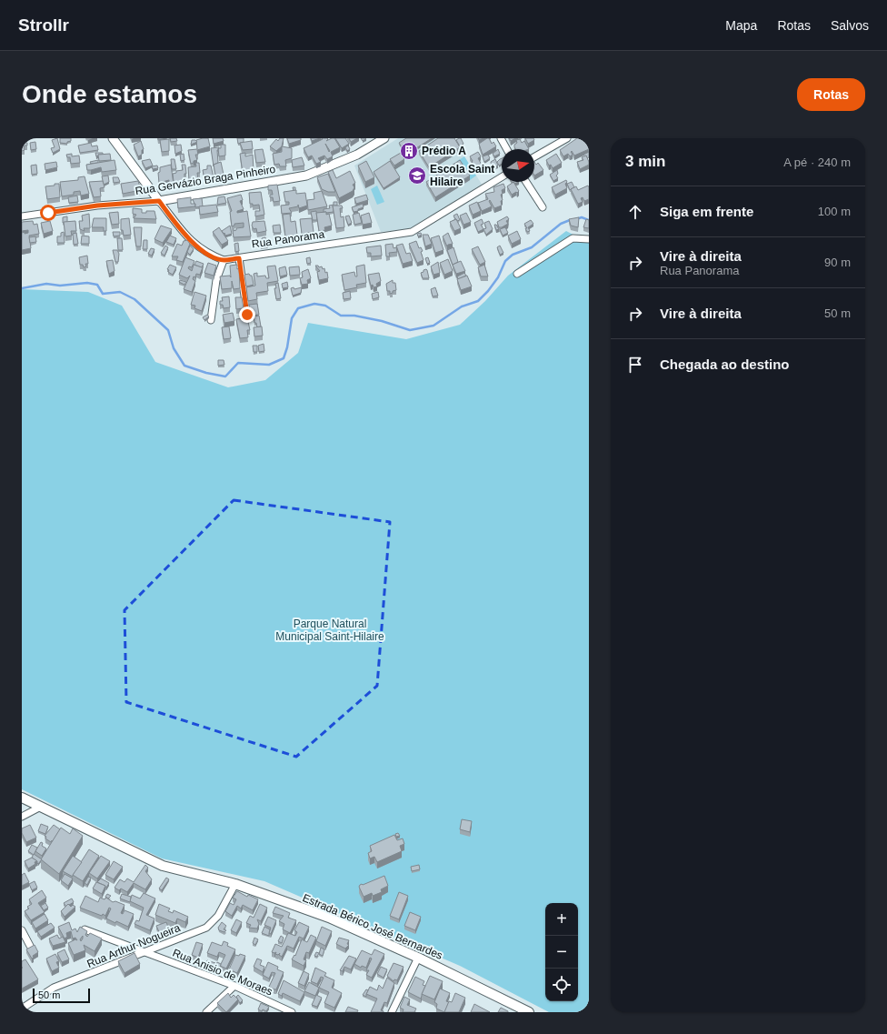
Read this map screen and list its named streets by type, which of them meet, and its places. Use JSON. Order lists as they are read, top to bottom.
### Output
{
  "streets": {
    "main road": ["Estrada Bérico José Bernardes"],
    "street": [
      "Rua Gervázio Braga Pinheiro",
      "Rua Panorama",
      "Rua Arthur Nogueira",
      "Rua Anisio de Moraes"
    ]
  },
  "crossings": [
    ["Rua Gervázio Braga Pinheiro", "Rua Panorama"],
    ["Estrada Bérico José Bernardes", "Rua Arthur Nogueira"],
    ["Rua Arthur Nogueira", "Rua Anisio de Moraes"]
  ],
  "parks": ["Parque Natural Municipal Saint-Hilaire"],
  "places": {
    "building": ["Prédio A"],
    "school or university": ["Escola Saint Hilaire"]
  },
  "scale_bar": "50 m",
  "north": "right",
  "page": {
    "header": "Strollr",
    "nav": ["Mapa", "Rotas", "Salvos"],
    "buttons": "Rotas",
    "title": "Onde estamos",
    "heading": ["3 min", "A pé · 240 m"],
    "list": [
      ["Siga em frente", "100 m"],
      ["Vire à direita", "Rua Panorama", "90 m"],
      ["Vire à direita", "50 m"],
      "Chegada ao destino"
    ],
    "map_buttons": ["+", "−"],
    "scale": "50 m"
  }
}
